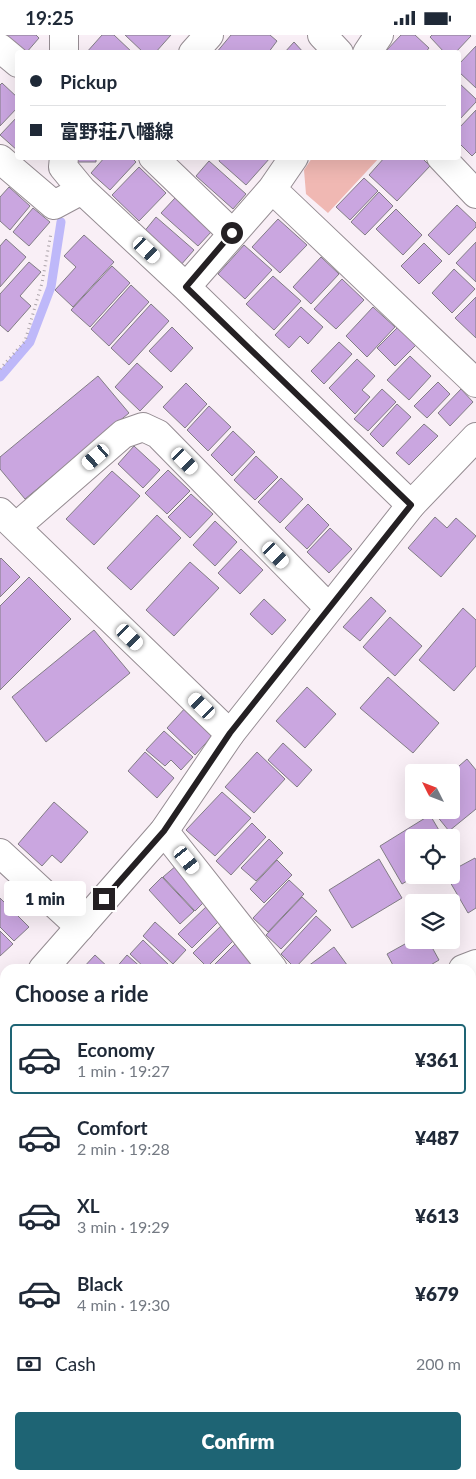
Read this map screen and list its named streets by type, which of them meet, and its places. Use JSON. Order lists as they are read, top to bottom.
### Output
{
  "north": "top left",
  "page": {
    "status": "19:25",
    "banner": ["Pickup", "富野荘八幡線"],
    "bubble": "1 min",
    "heading": "Choose a ride",
    "list": [
      {
        "name": "Economy",
        "note": "1 min · 19:27",
        "value": "¥361"
      },
      {
        "name": "Comfort",
        "note": "2 min · 19:28",
        "value": "¥487"
      },
      {
        "name": "XL",
        "note": "3 min · 19:29",
        "value": "¥613"
      },
      {
        "name": "Black",
        "note": "4 min · 19:30",
        "value": "¥679"
      }
    ],
    "pay": ["Cash", "200 m"],
    "buttons": "Confirm"
  }
}
